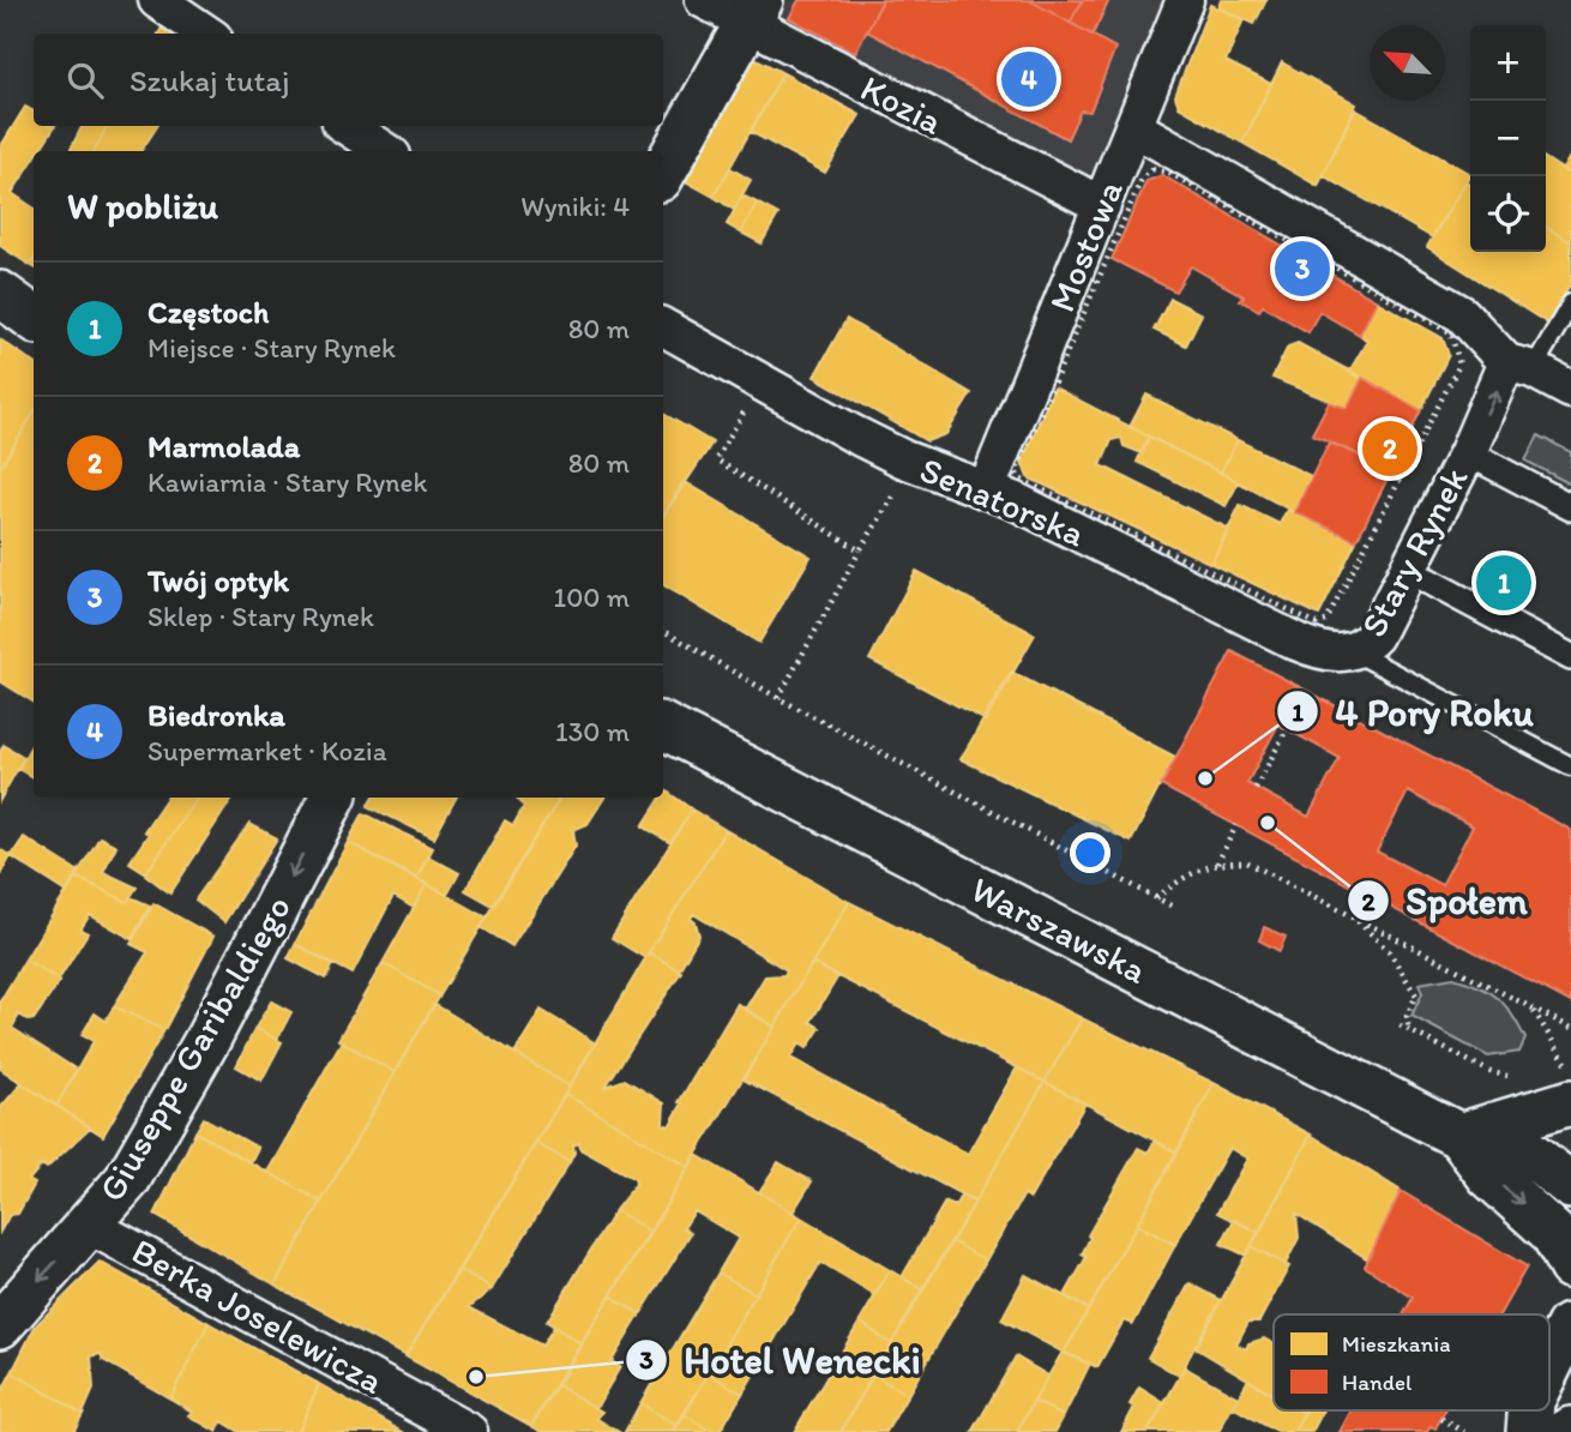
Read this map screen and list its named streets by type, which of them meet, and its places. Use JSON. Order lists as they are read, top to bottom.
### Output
{
  "streets": {
    "street": [
      "Kozia",
      "Mostowa",
      "Senatorska",
      "Stary Rynek",
      "Warszawska",
      "Giuseppe Garibaldiego",
      "Berka Joselewicza"
    ]
  },
  "crossings": [
    ["Kozia", "Mostowa"],
    ["Mostowa", "Senatorska"],
    ["Senatorska", "Stary Rynek"],
    ["Giuseppe Garibaldiego", "Berka Joselewicza"]
  ],
  "one_way": ["Stary Rynek", "Giuseppe Garibaldiego"],
  "places": ["4 Pory Roku", "Społem", "Hotel Wenecki"],
  "legend": ["Mieszkania", "Handel"],
  "north": "top left",
  "page": {
    "map_buttons": ["+", "−"],
    "search": "Szukaj tutaj",
    "pins": [
      "4",
      "3",
      "2",
      "1"
    ],
    "heading": ["W pobliżu", "Wyniki: 4"],
    "list": [
      {
        "mark": "1",
        "name": "Częstoch",
        "note": "Miejsce · Stary Rynek",
        "value": "80 m"
      },
      {
        "mark": "2",
        "name": "Marmolada",
        "note": "Kawiarnia · Stary Rynek",
        "value": "80 m"
      },
      {
        "mark": "3",
        "name": "Twój optyk",
        "note": "Sklep · Stary Rynek",
        "value": "100 m"
      },
      {
        "mark": "4",
        "name": "Biedronka",
        "note": "Supermarket · Kozia",
        "value": "130 m"
      }
    ]
  }
}
